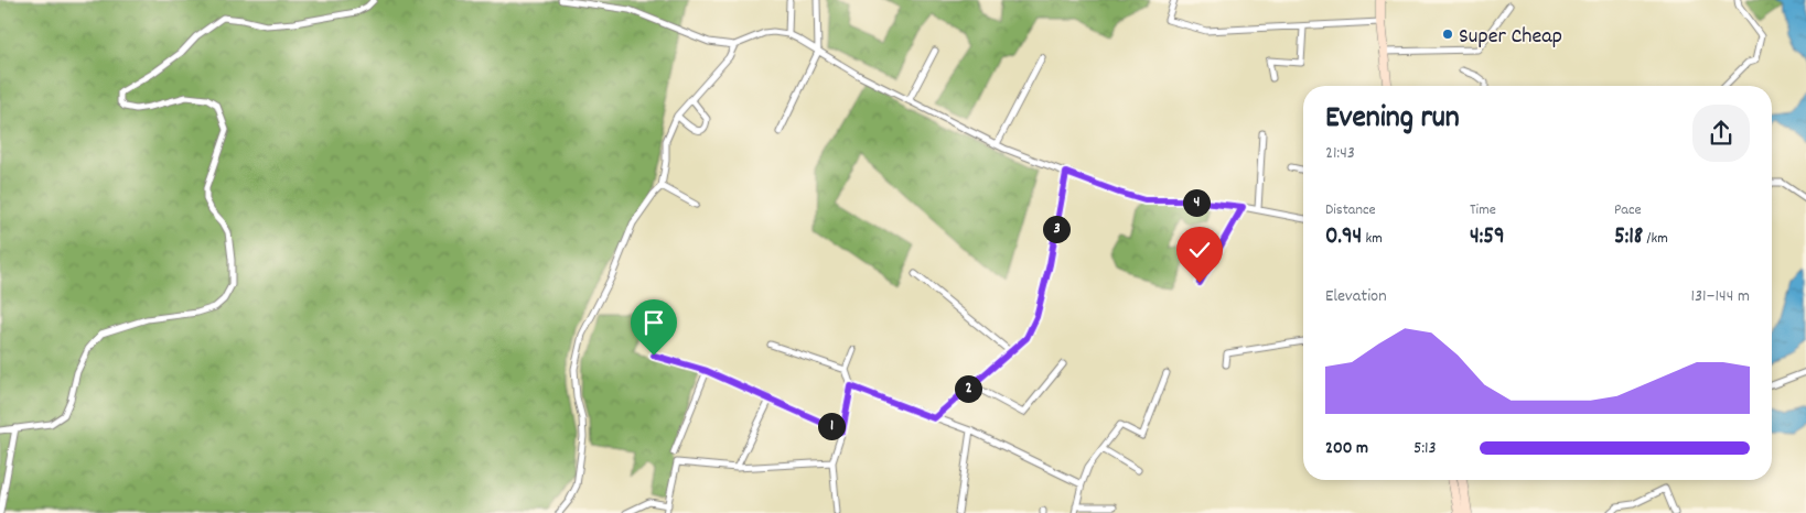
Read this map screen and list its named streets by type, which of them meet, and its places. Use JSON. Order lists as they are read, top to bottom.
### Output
{
  "places": ["Super Cheap"],
  "page": {
    "heading": ["Evening run", "21:43"],
    "stats": [
      ["Distance", "0.94 km"],
      ["Time", "4:59"],
      ["Pace", "5:18 /km"]
    ],
    "pins": [
      "4",
      "3",
      "2",
      "1"
    ],
    "chart": ["Elevation", "131–144 m"],
    "list": [
      {
        "name": "200 m",
        "note": "5:13"
      }
    ]
  }
}
